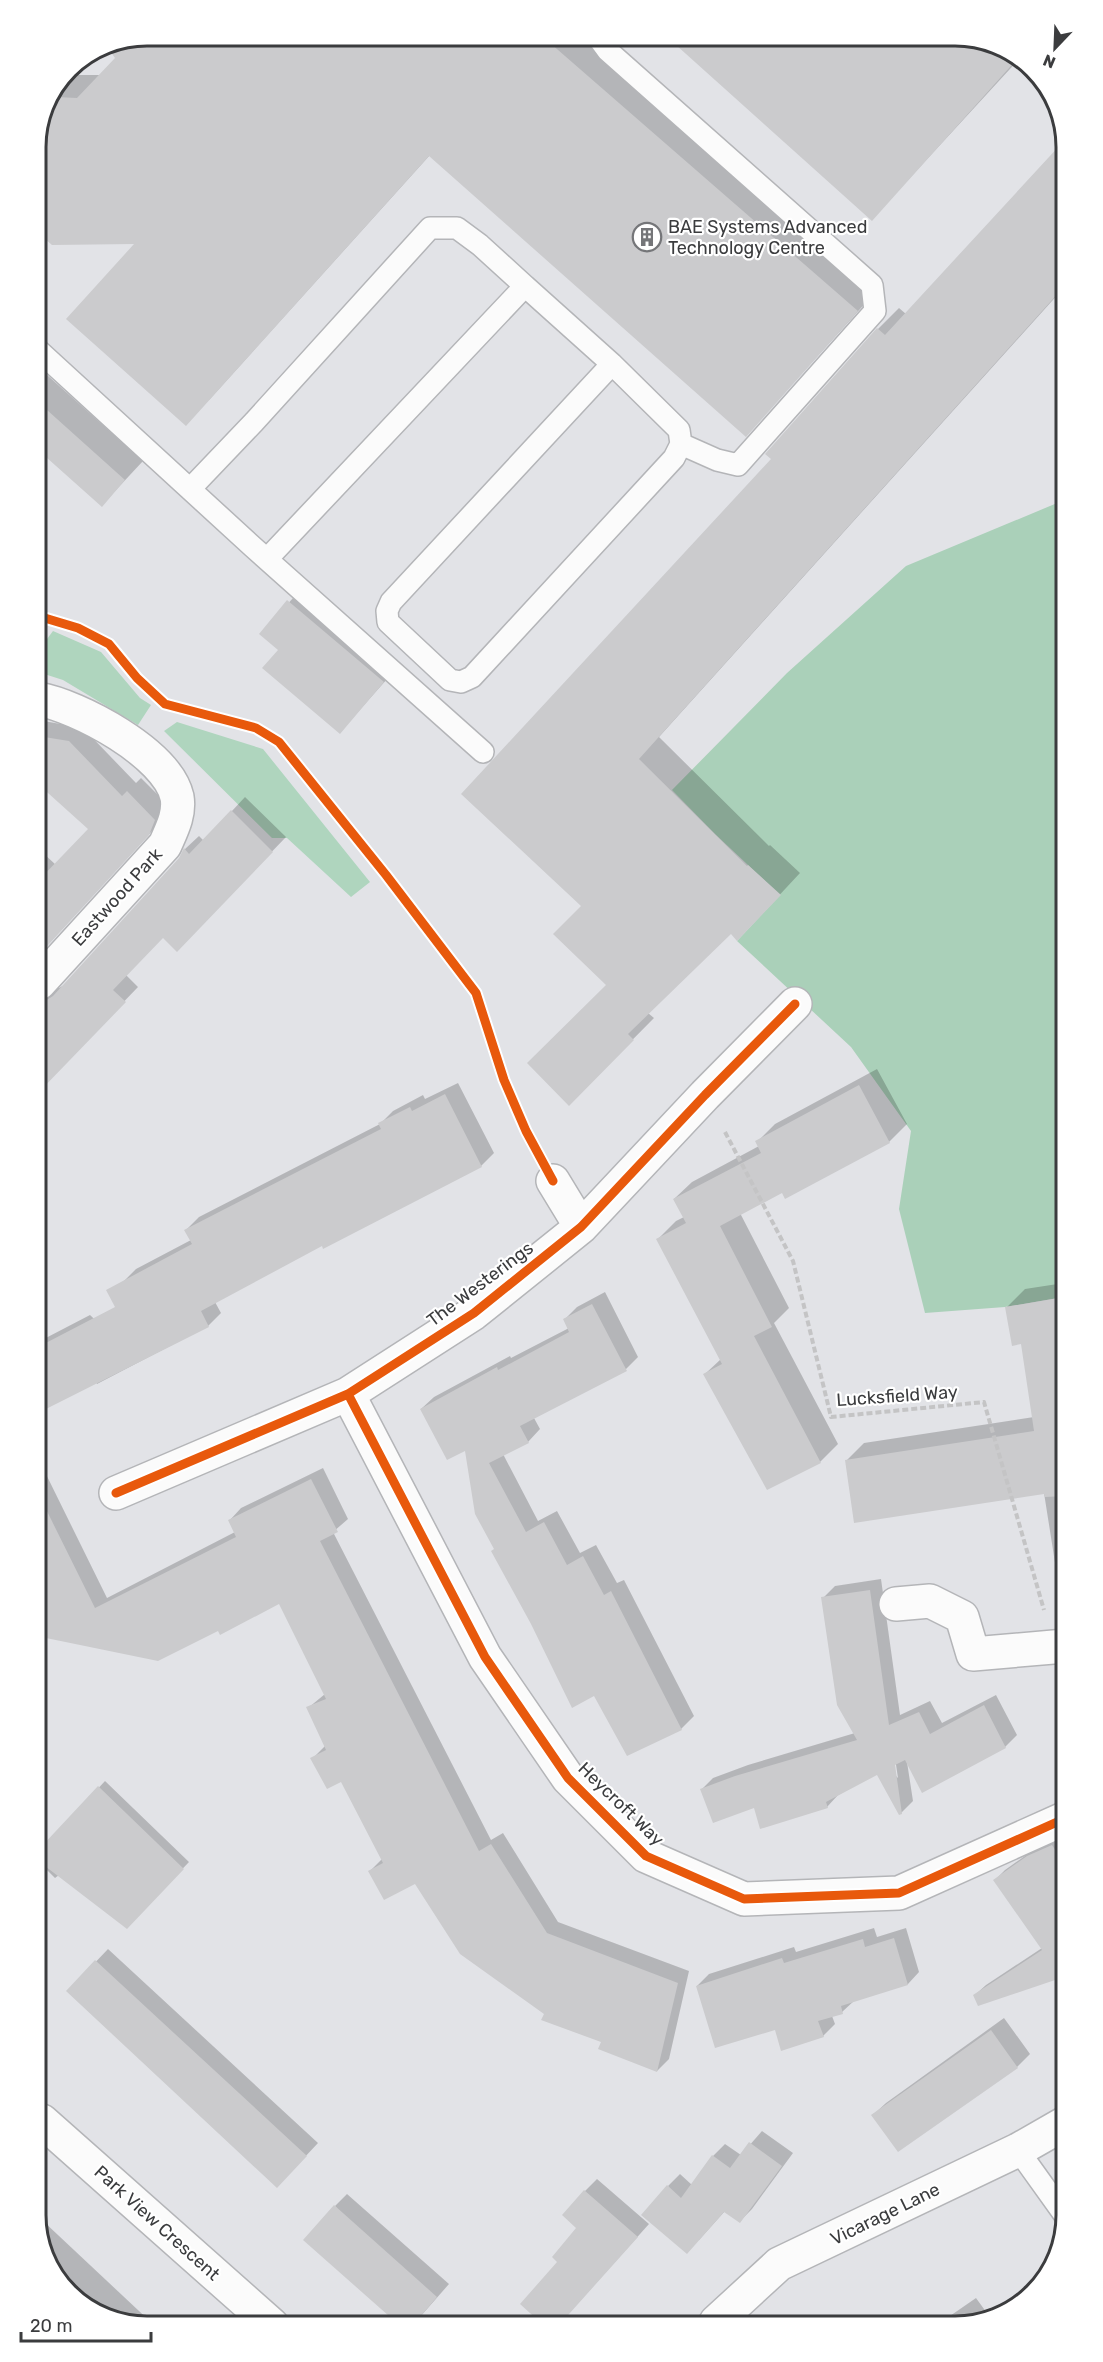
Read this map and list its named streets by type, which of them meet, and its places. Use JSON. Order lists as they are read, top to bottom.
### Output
{
  "streets": {
    "street": [
      "Eastwood Park",
      "The Westerings",
      "Heycroft Way",
      "Vicarage Lane",
      "Park View Crescent"
    ],
    "path": ["Lucksfield Way"]
  },
  "crossings": [
    ["The Westerings", "Lucksfield Way"],
    ["The Westerings", "Heycroft Way"]
  ],
  "places": {
    "building": ["BAE Systems Advanced Technology Centre"]
  },
  "scale_bar": "20 m",
  "north": "bottom left"
}
